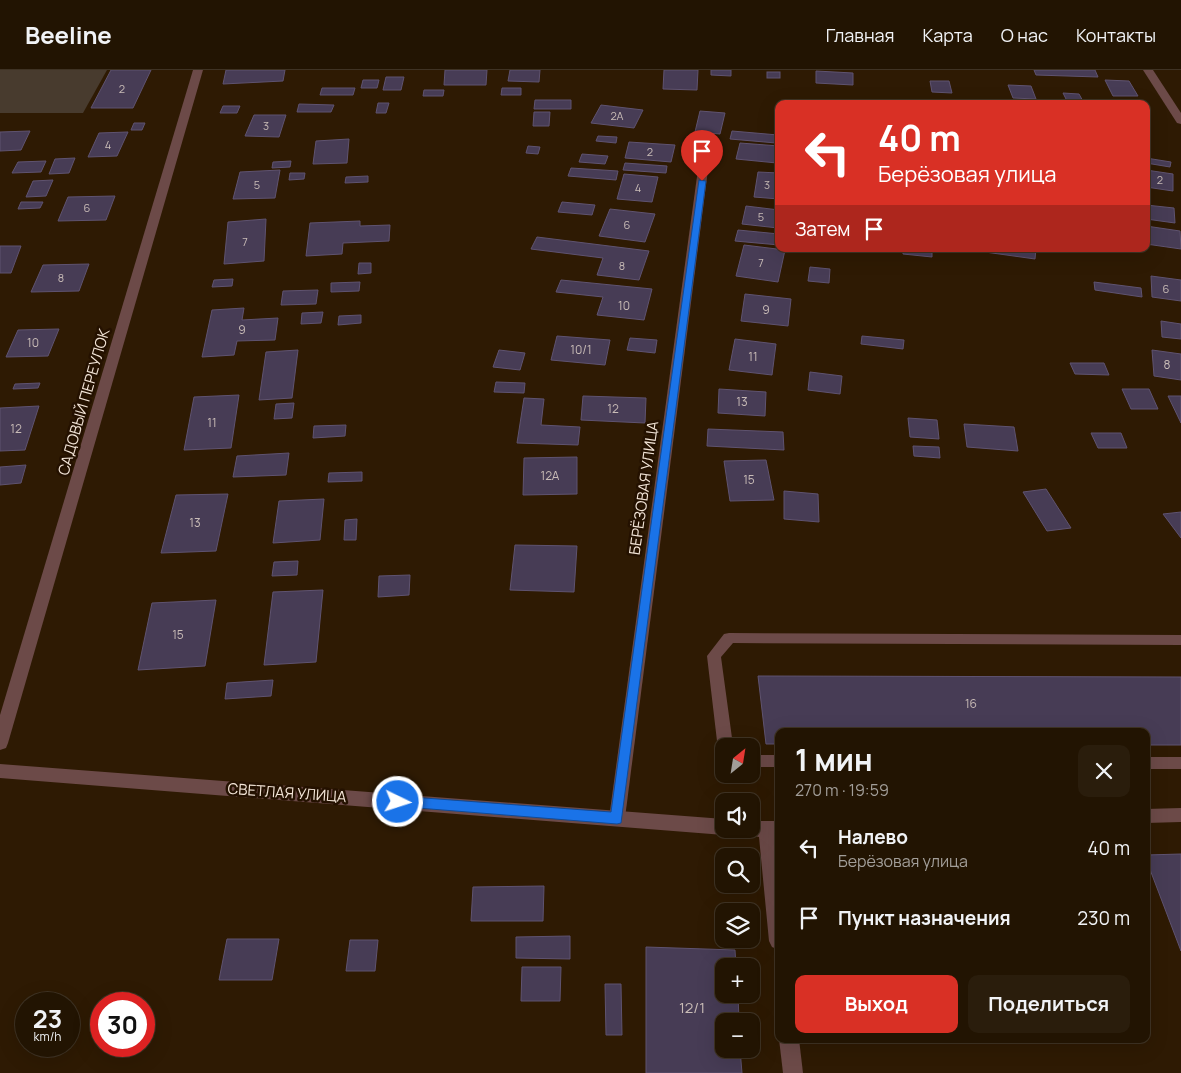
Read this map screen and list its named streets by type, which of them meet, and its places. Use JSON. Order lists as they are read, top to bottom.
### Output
{
  "streets": {
    "street": ["САДОВЫЙ ПЕРЕУЛОК", "СВЕТЛАЯ УЛИЦА"],
    "lane": ["БЕРЁЗОВАЯ УЛИЦА"]
  },
  "crossings": [
    ["БЕРЁЗОВАЯ УЛИЦА", "СВЕТЛАЯ УЛИЦА"]
  ],
  "house_numbers": [
    "2",
    "2А",
    "3",
    "4",
    "2",
    "2",
    "5",
    "3",
    "4",
    "6",
    "5",
    "6",
    "7",
    "7",
    "8",
    "8",
    "6",
    "10",
    "9",
    "9",
    "10",
    "10/1",
    "11",
    "8",
    "13",
    "12",
    "11",
    "12",
    "12А",
    "15",
    "13",
    "15",
    "16",
    "12/1"
  ],
  "north": "top right",
  "page": {
    "header": "Beeline",
    "nav": [
      "Главная",
      "Карта",
      "О нас",
      "Контакты"
    ],
    "turn": ["40 m", "Берёзовая улица"],
    "then": "Затем",
    "heading": ["1 мин", "270 m · 19:59"],
    "map_buttons": ["+", "−"],
    "list": [
      {
        "name": "Налево",
        "note": "Берёзовая улица",
        "value": "40 m"
      },
      {
        "name": "Пункт назначения",
        "value": "230 m"
      }
    ],
    "buttons": ["Выход", "Поделиться"],
    "speed": "23 km/h",
    "limit": "30"
  }
}
